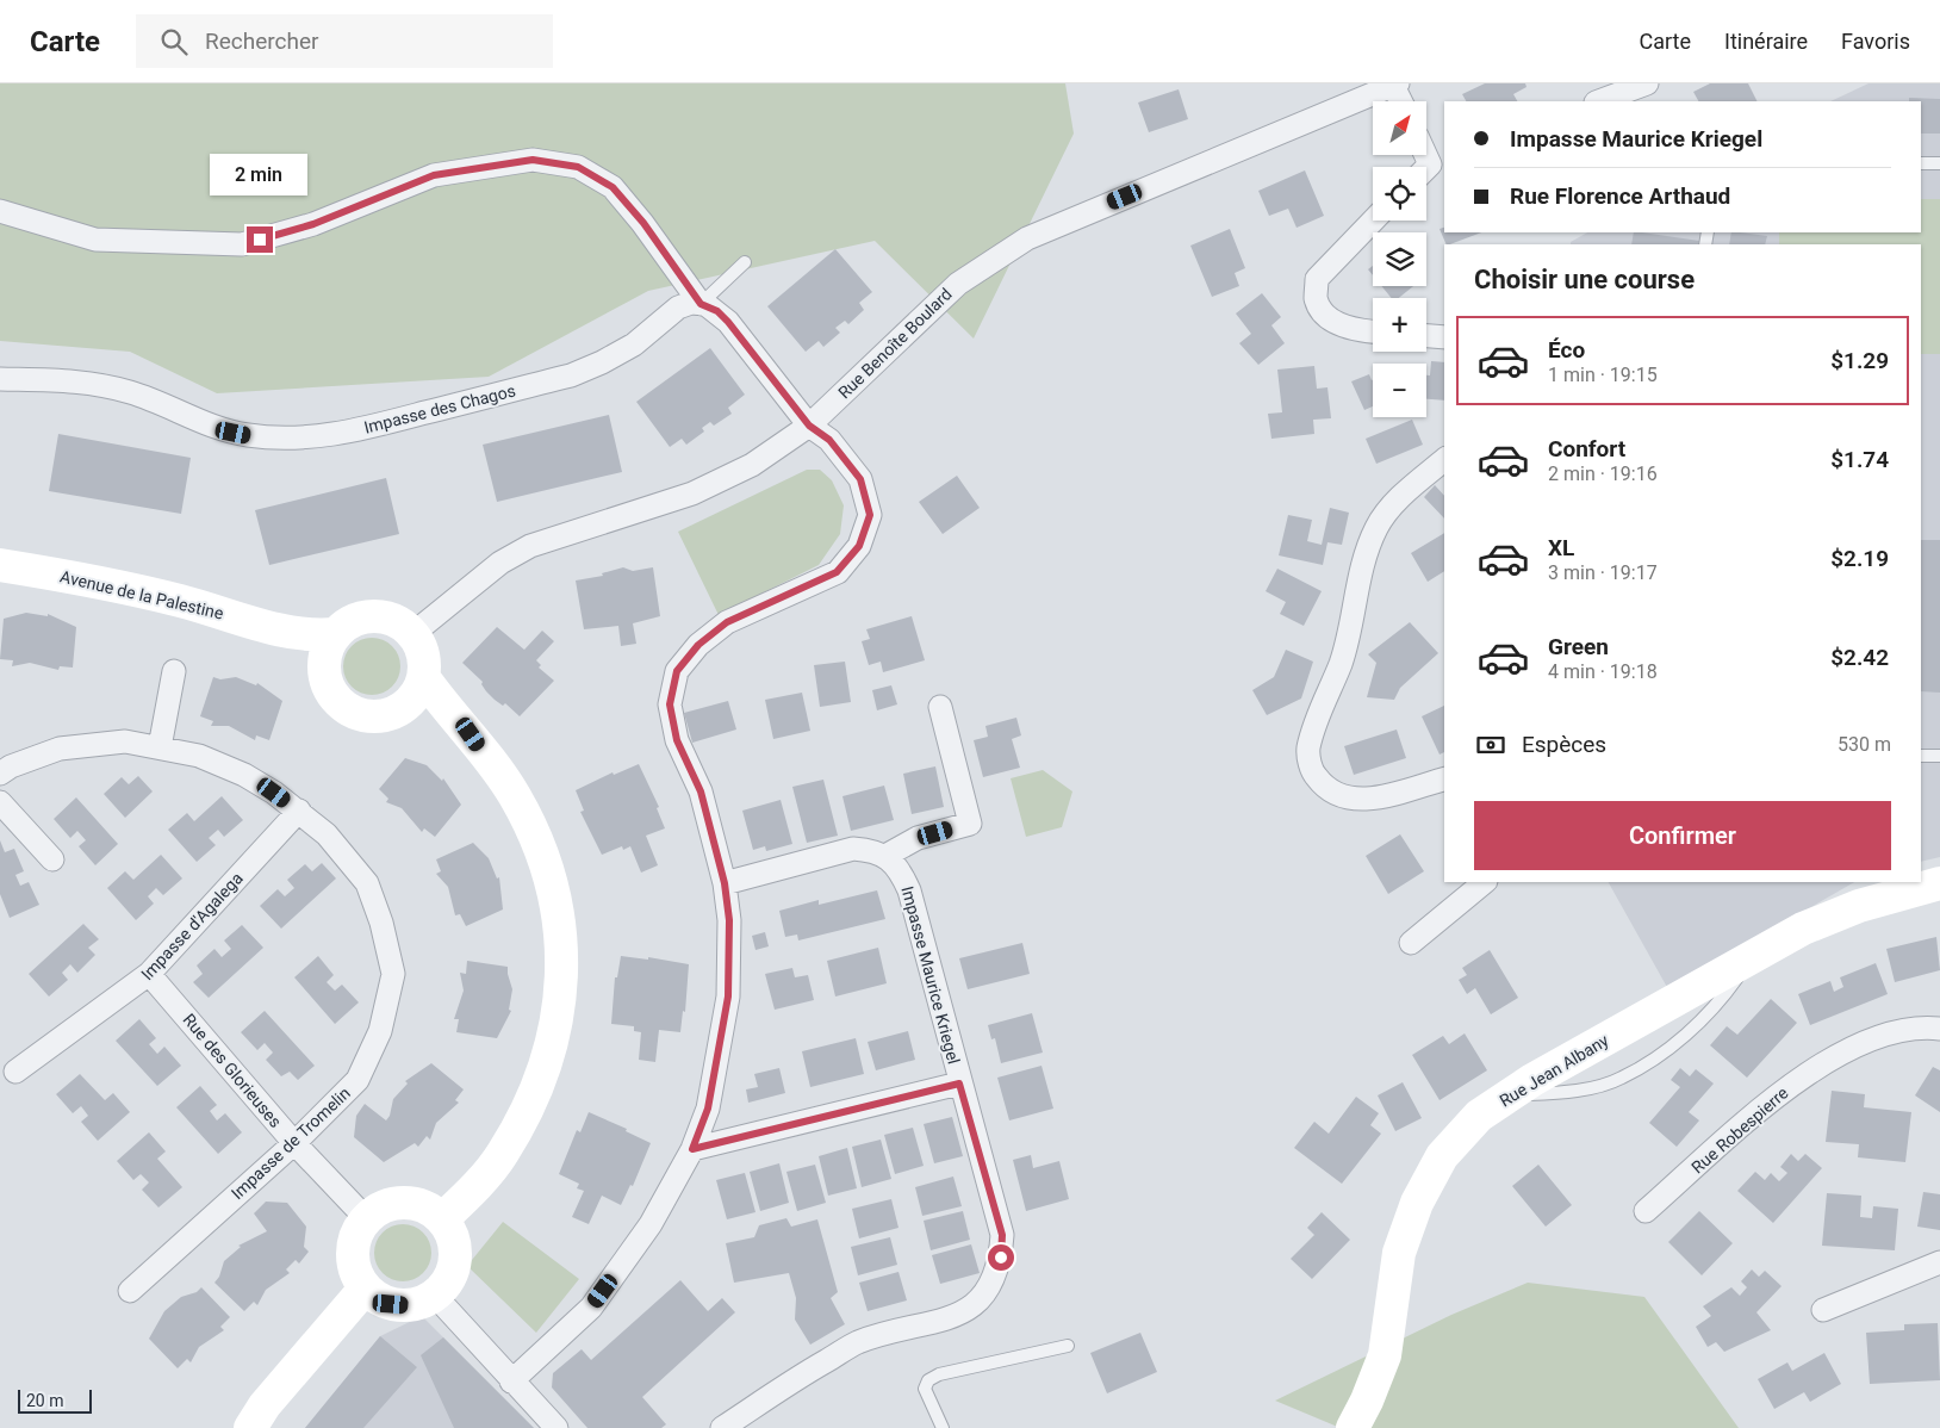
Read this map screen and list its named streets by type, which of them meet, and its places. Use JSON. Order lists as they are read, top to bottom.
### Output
{
  "streets": {
    "main road": ["Avenue de la Palestine", "Rue Jean Albany"],
    "street": [
      "Rue Benoîte Boulard",
      "Impasse des Chagos",
      "Impasse d'Agalega",
      "Impasse Maurice Kriegel",
      "Rue des Glorieuses",
      "Rue Robespierre",
      "Impasse de Tromelin"
    ]
  },
  "crossings": [
    ["Rue Benoîte Boulard", "Avenue de la Palestine"],
    ["Impasse d'Agalega", "Rue des Glorieuses"],
    ["Impasse d'Agalega", "Impasse de Tromelin"],
    ["Rue des Glorieuses", "Impasse de Tromelin"]
  ],
  "scale_bar": "20 m",
  "north": "top right",
  "page": {
    "header": "Carte",
    "search": "Rechercher",
    "nav": ["Carte", "Itinéraire", "Favoris"],
    "map_buttons": ["+", "−"],
    "banner": ["Impasse Maurice Kriegel", "Rue Florence Arthaud"],
    "bubble": "2 min",
    "heading": "Choisir une course",
    "list": [
      {
        "name": "Éco",
        "note": "1 min · 19:15",
        "value": "$1.29"
      },
      {
        "name": "Confort",
        "note": "2 min · 19:16",
        "value": "$1.74"
      },
      {
        "name": "XL",
        "note": "3 min · 19:17",
        "value": "$2.19"
      },
      {
        "name": "Green",
        "note": "4 min · 19:18",
        "value": "$2.42"
      }
    ],
    "pay": ["Espèces", "530 m"],
    "buttons": "Confirmer",
    "scale": "20 m"
  }
}
